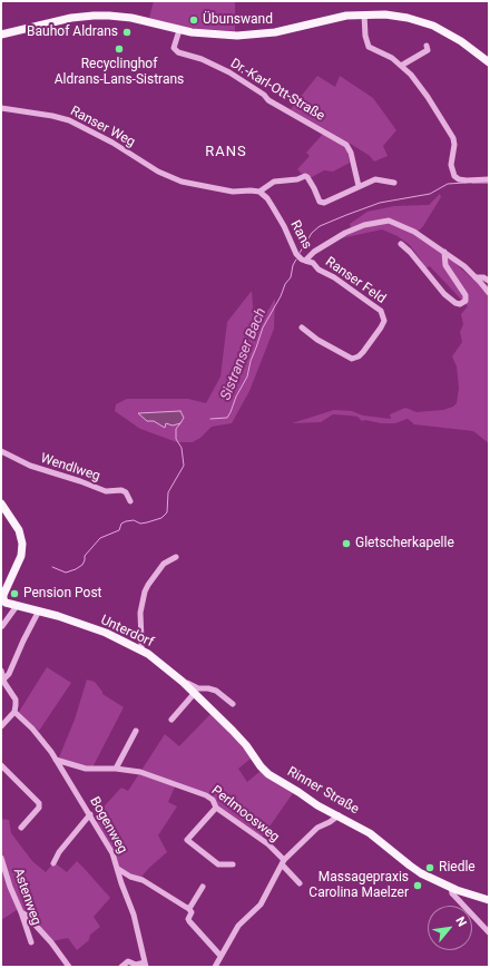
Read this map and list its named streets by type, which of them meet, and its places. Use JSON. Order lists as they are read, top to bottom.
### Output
{
  "streets": {
    "main road": ["Unterdorf", "Rinner Straße"],
    "street": [
      "Dr.-Karl-Ott-Straße",
      "Ranser Weg",
      "Rans",
      "Ranser Feld",
      "Wendlweg",
      "Perlmoosweg",
      "Bogenweg",
      "Astenweg"
    ]
  },
  "crossings": [
    ["Ranser Weg", "Rans"],
    ["Rans", "Ranser Feld"],
    ["Unterdorf", "Rinner Straße"],
    ["Perlmoosweg", "Bogenweg"]
  ],
  "districts": ["RANS"],
  "water": ["Sistranser Bach"],
  "places": [
    "Übunswand",
    "Bauhof Aldrans",
    "Recyclinghof Aldrans-Lans-Sistrans",
    "Gletscherkapelle",
    "Pension Post",
    "Riedle",
    "Massagepraxis Carolina Maelzer"
  ],
  "north": "top right"
}
